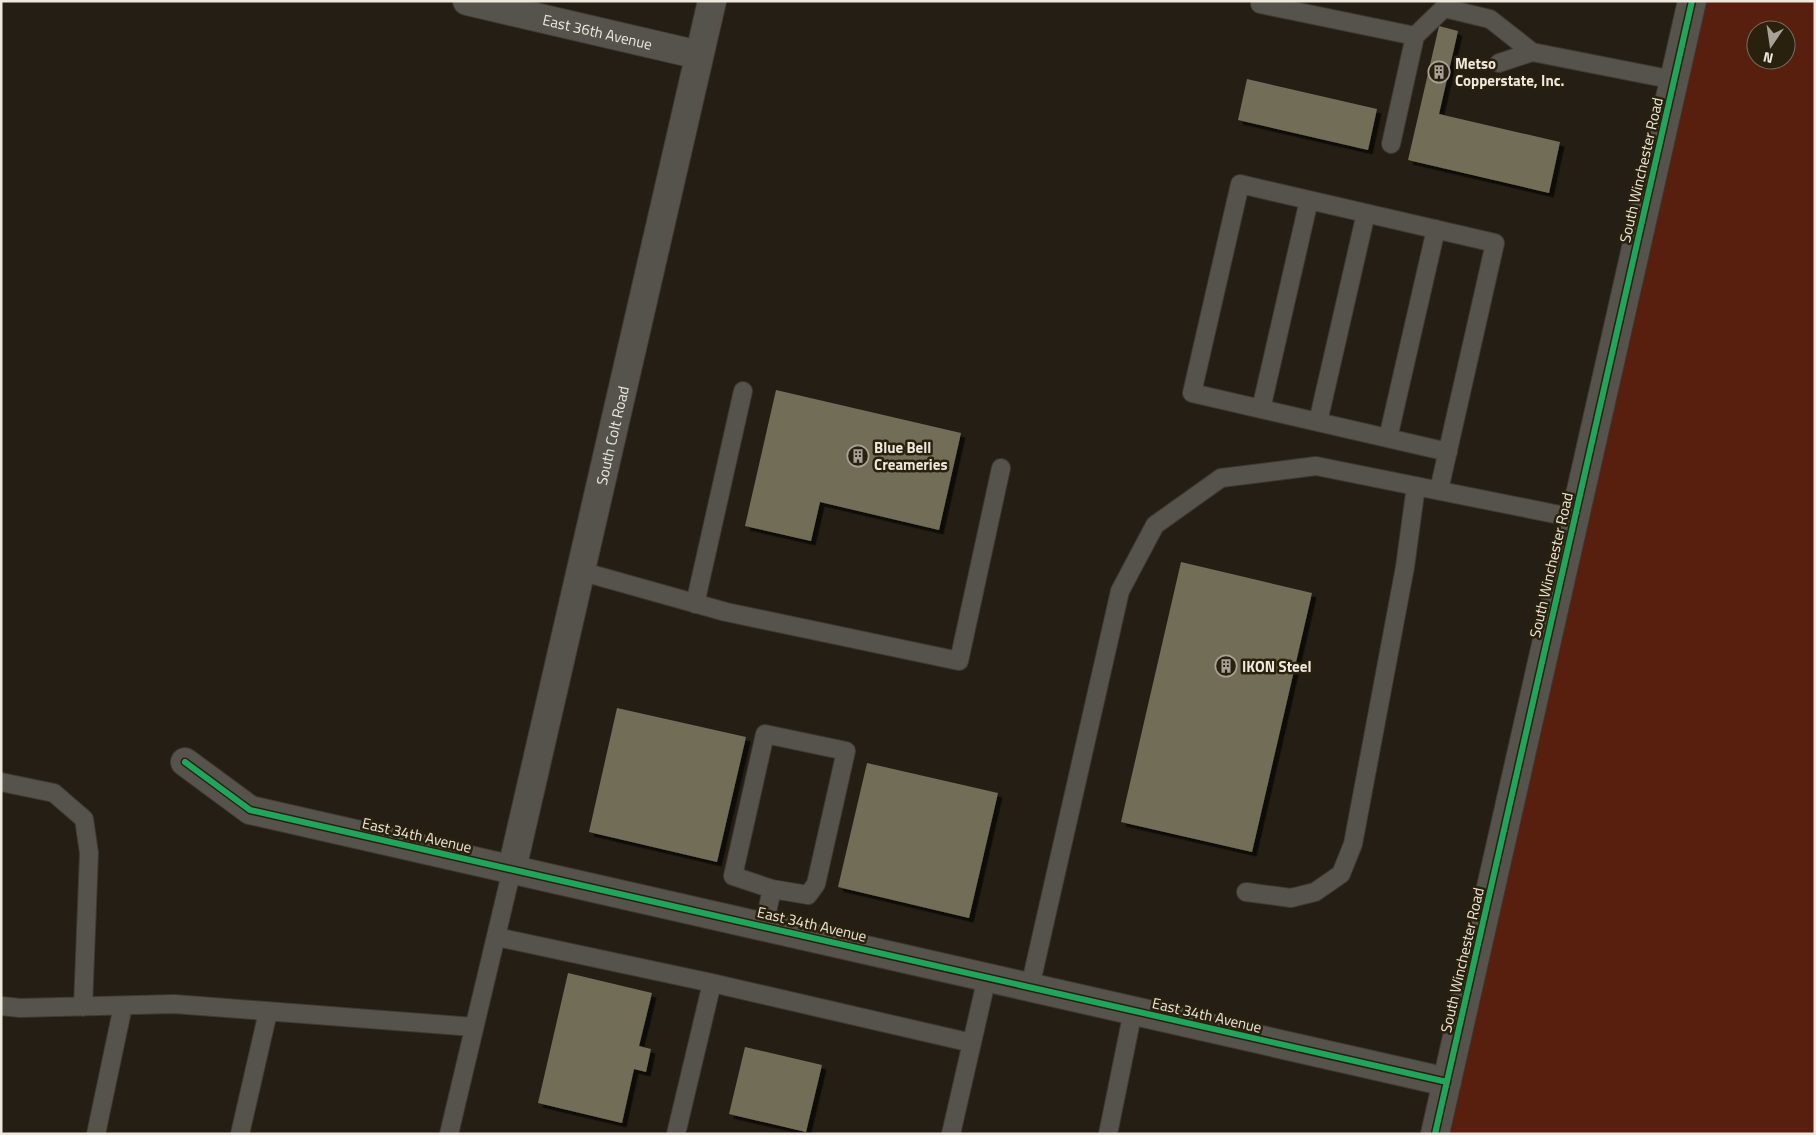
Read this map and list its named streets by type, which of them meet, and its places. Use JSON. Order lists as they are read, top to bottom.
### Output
{
  "streets": {
    "street": [
      "East 36th Avenue",
      "South Winchester Road",
      "South Colt Road",
      "East 34th Avenue"
    ]
  },
  "crossings": [
    ["East 36th Avenue", "South Colt Road"],
    ["South Winchester Road", "East 34th Avenue"],
    ["South Colt Road", "East 34th Avenue"]
  ],
  "places": {
    "building": ["Metso Copperstate, Inc.", "Blue Bell Creameries", "IKON Steel"]
  },
  "north": "bottom"
}
